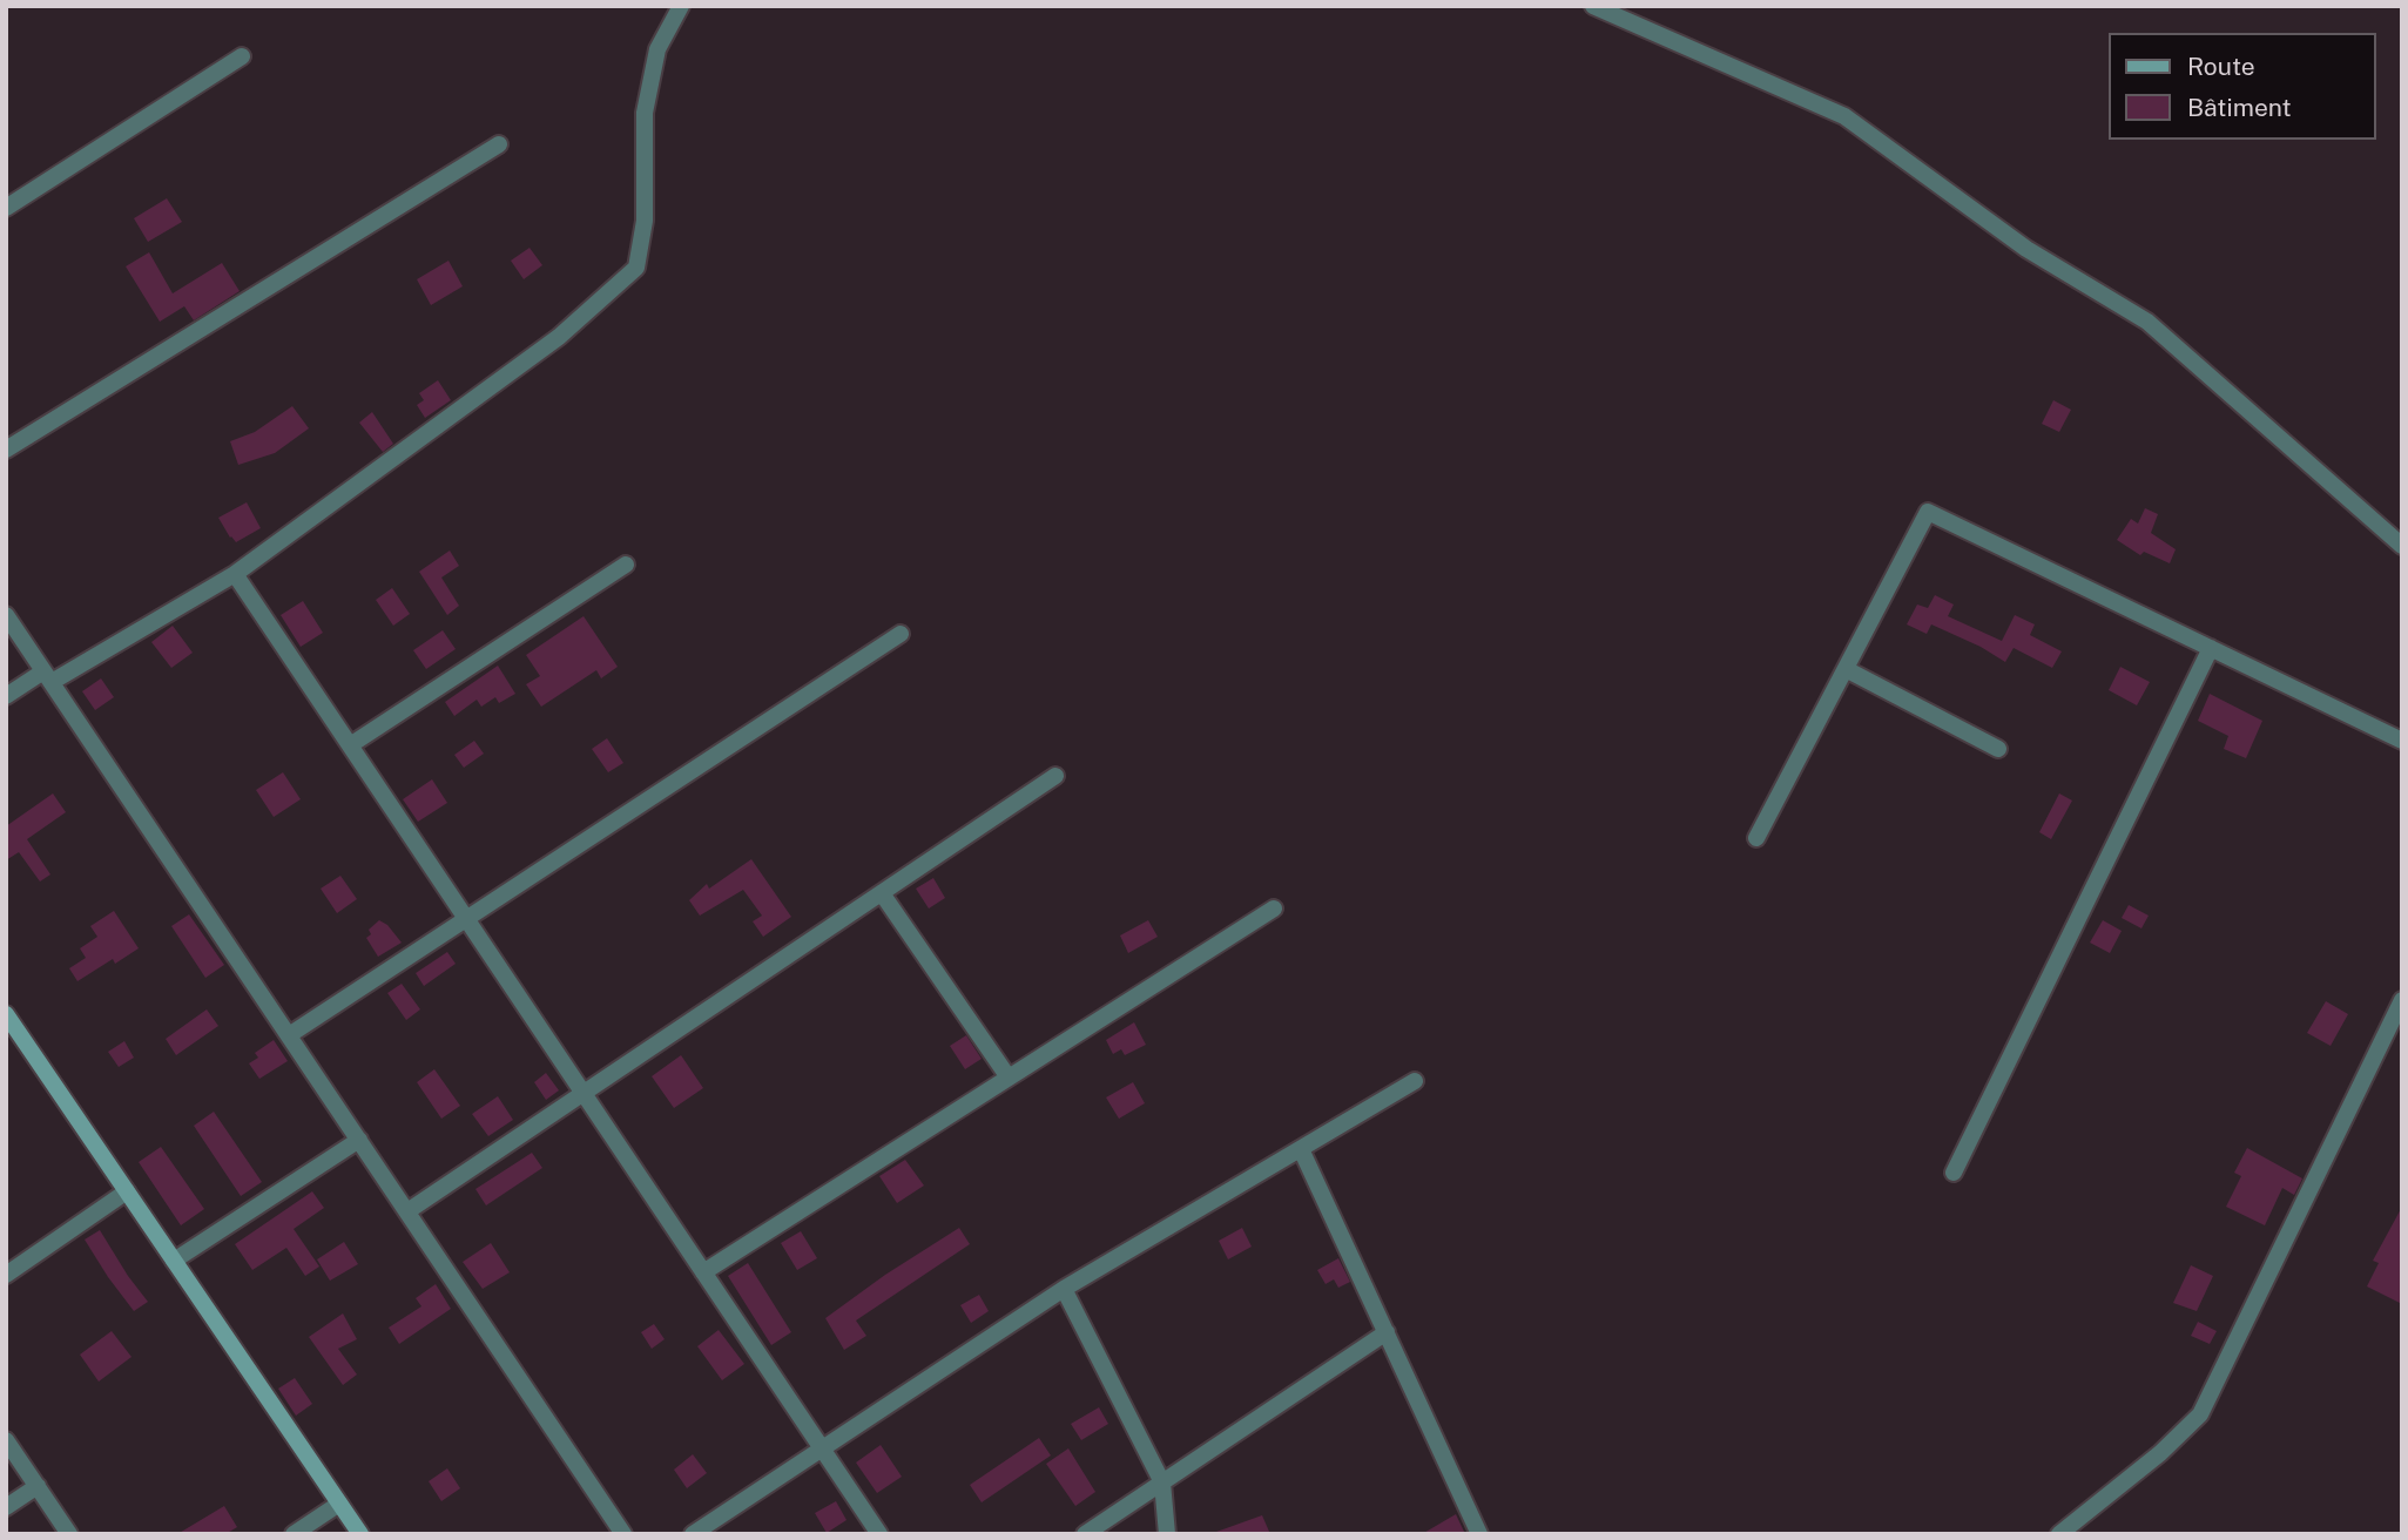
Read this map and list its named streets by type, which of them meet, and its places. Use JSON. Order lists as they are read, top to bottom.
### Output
{
  "legend": ["Route", "Bâtiment"]
}
